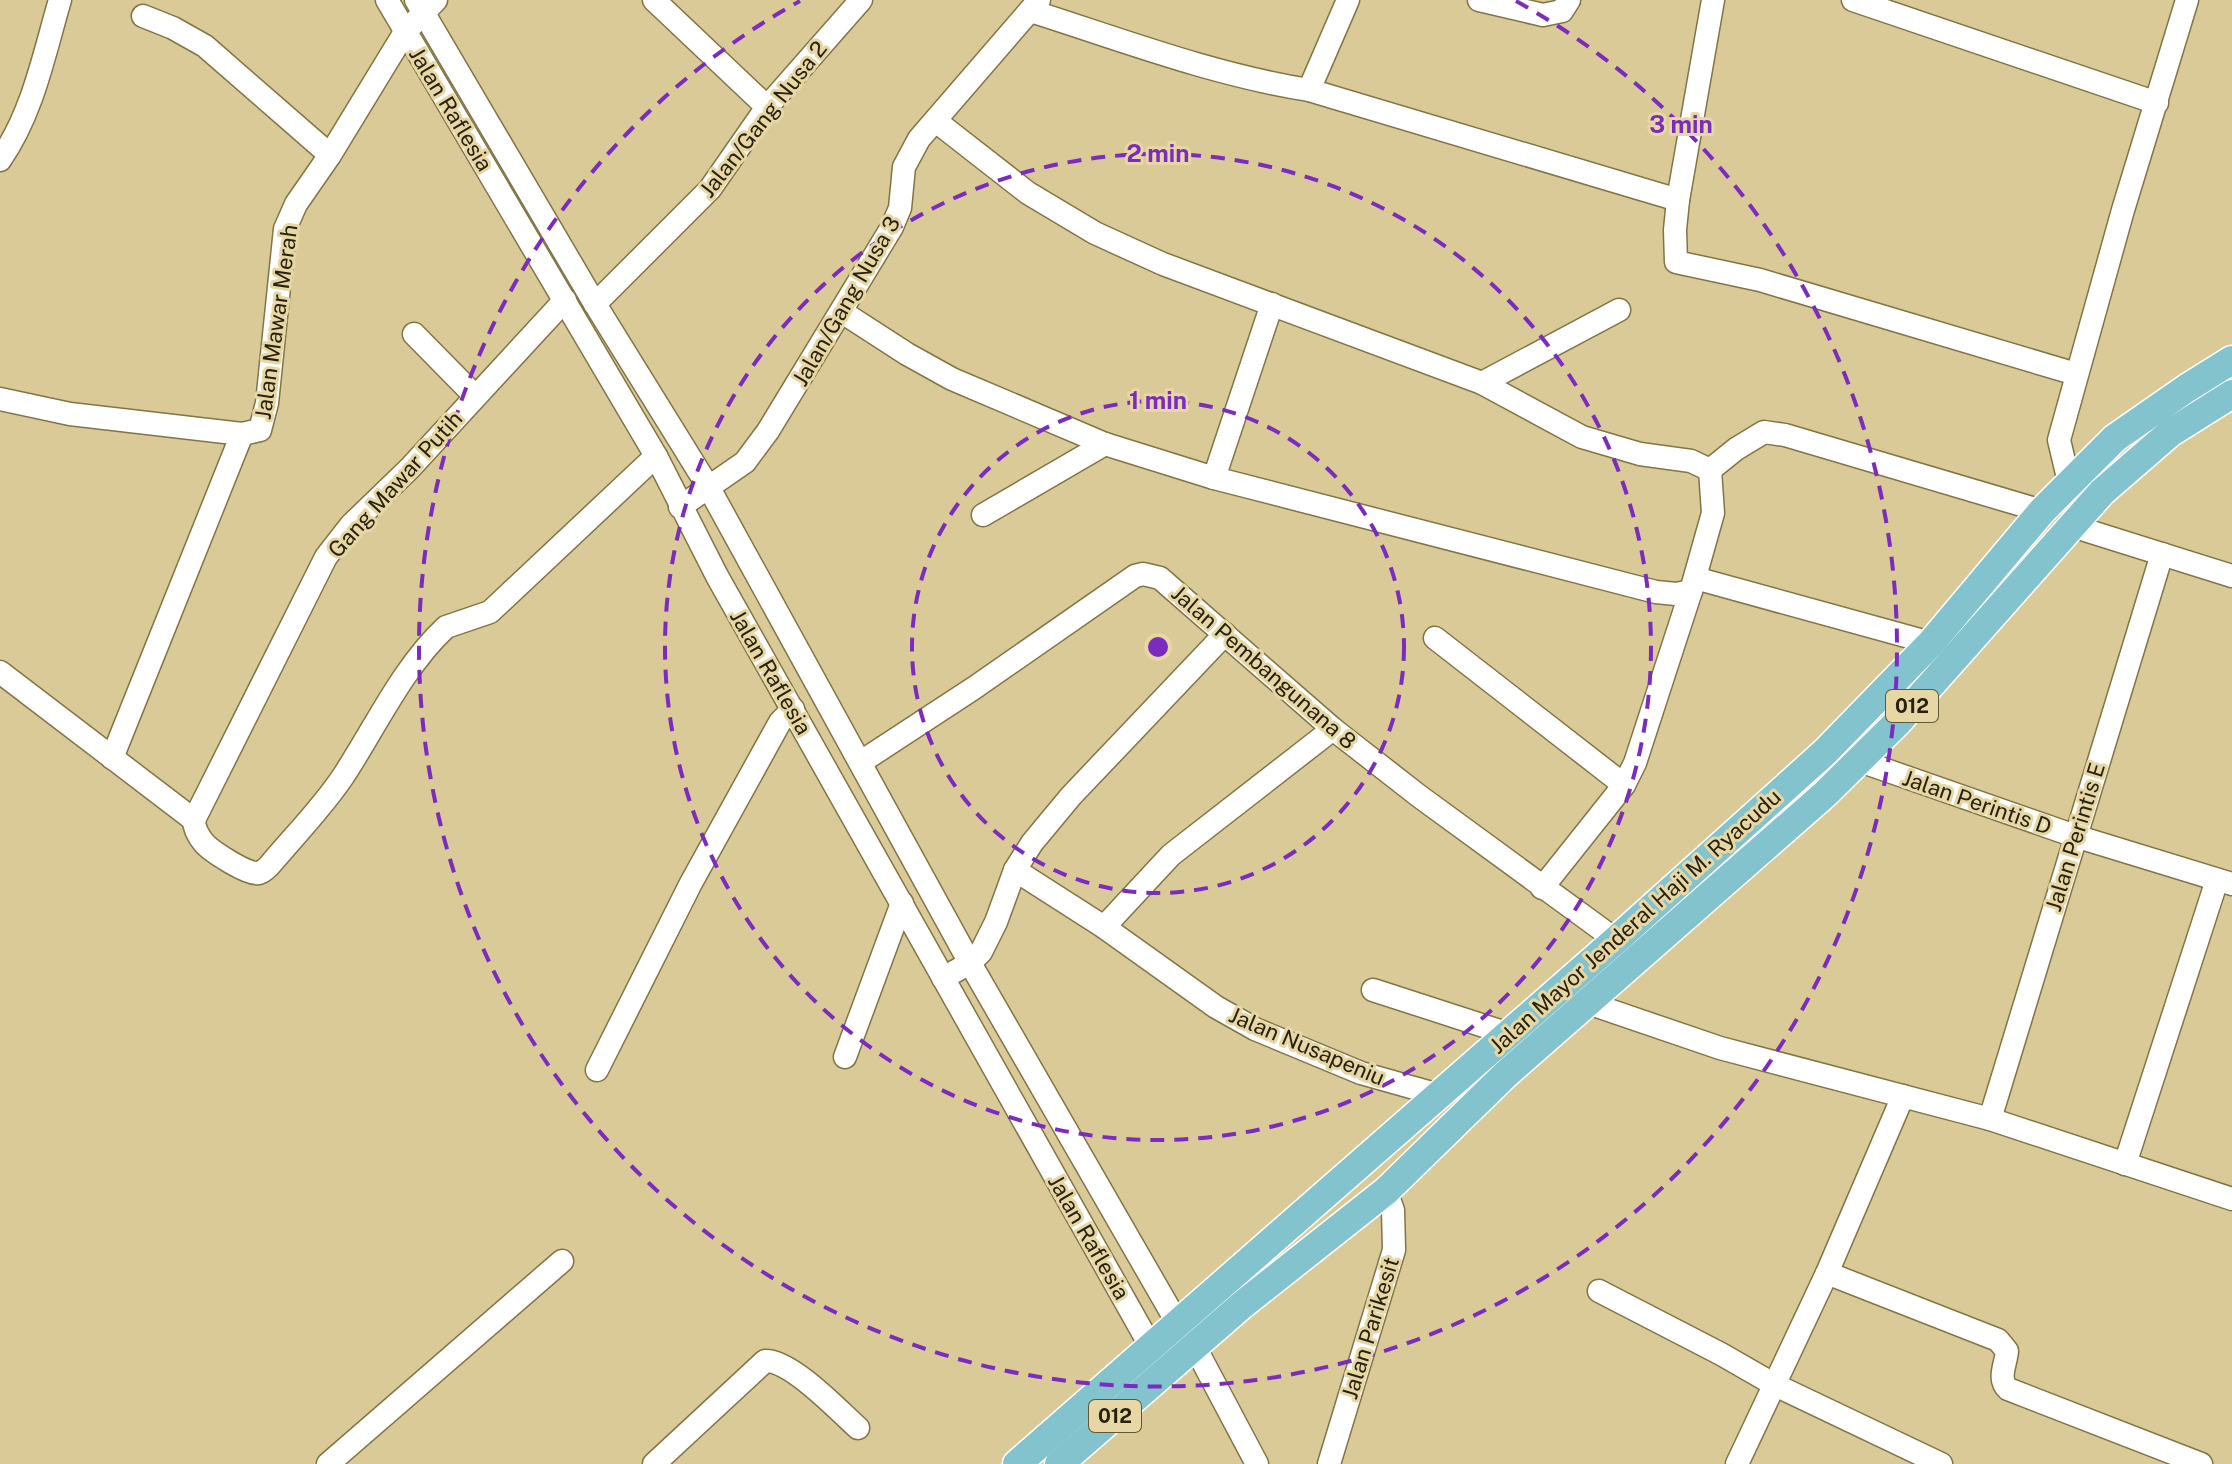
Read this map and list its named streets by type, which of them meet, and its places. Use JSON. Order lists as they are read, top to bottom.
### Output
{
  "streets": {
    "main road": ["012", "Jalan Mayor Jenderal Haji M. Ryacudu"],
    "street": [
      "Jalan Raflesia",
      "Jalan/Gang Nusa 2",
      "Jalan/Gang Nusa 3",
      "Jalan Mawar Merah",
      "Gang Mawar Putih",
      "Jalan Pembangunana 8",
      "Jalan Perintis D",
      "Jalan Perintis E",
      "Jalan Nusapeniu",
      "Jalan Parikesit"
    ]
  },
  "crossings": [
    ["Jalan Raflesia", "Jalan/Gang Nusa 2"],
    ["Jalan Raflesia", "Jalan/Gang Nusa 3"],
    ["Jalan Raflesia", "Jalan Mawar Merah"],
    ["Jalan Raflesia", "Gang Mawar Putih"],
    ["Jalan Raflesia", "Jalan Pembangunana 8"],
    ["Jalan Raflesia", "Jalan Mayor Jenderal Haji M. Ryacudu"],
    ["Jalan Pembangunana 8", "Jalan Mayor Jenderal Haji M. Ryacudu"],
    ["Jalan Perintis D", "Jalan Perintis E"],
    ["Jalan Perintis D", "Jalan Mayor Jenderal Haji M. Ryacudu"],
    ["Jalan Mayor Jenderal Haji M. Ryacudu", "Jalan Nusapeniu"],
    ["Jalan Mayor Jenderal Haji M. Ryacudu", "Jalan Parikesit"]
  ],
  "rings": ["3 min", "2 min", "1 min"]
}
